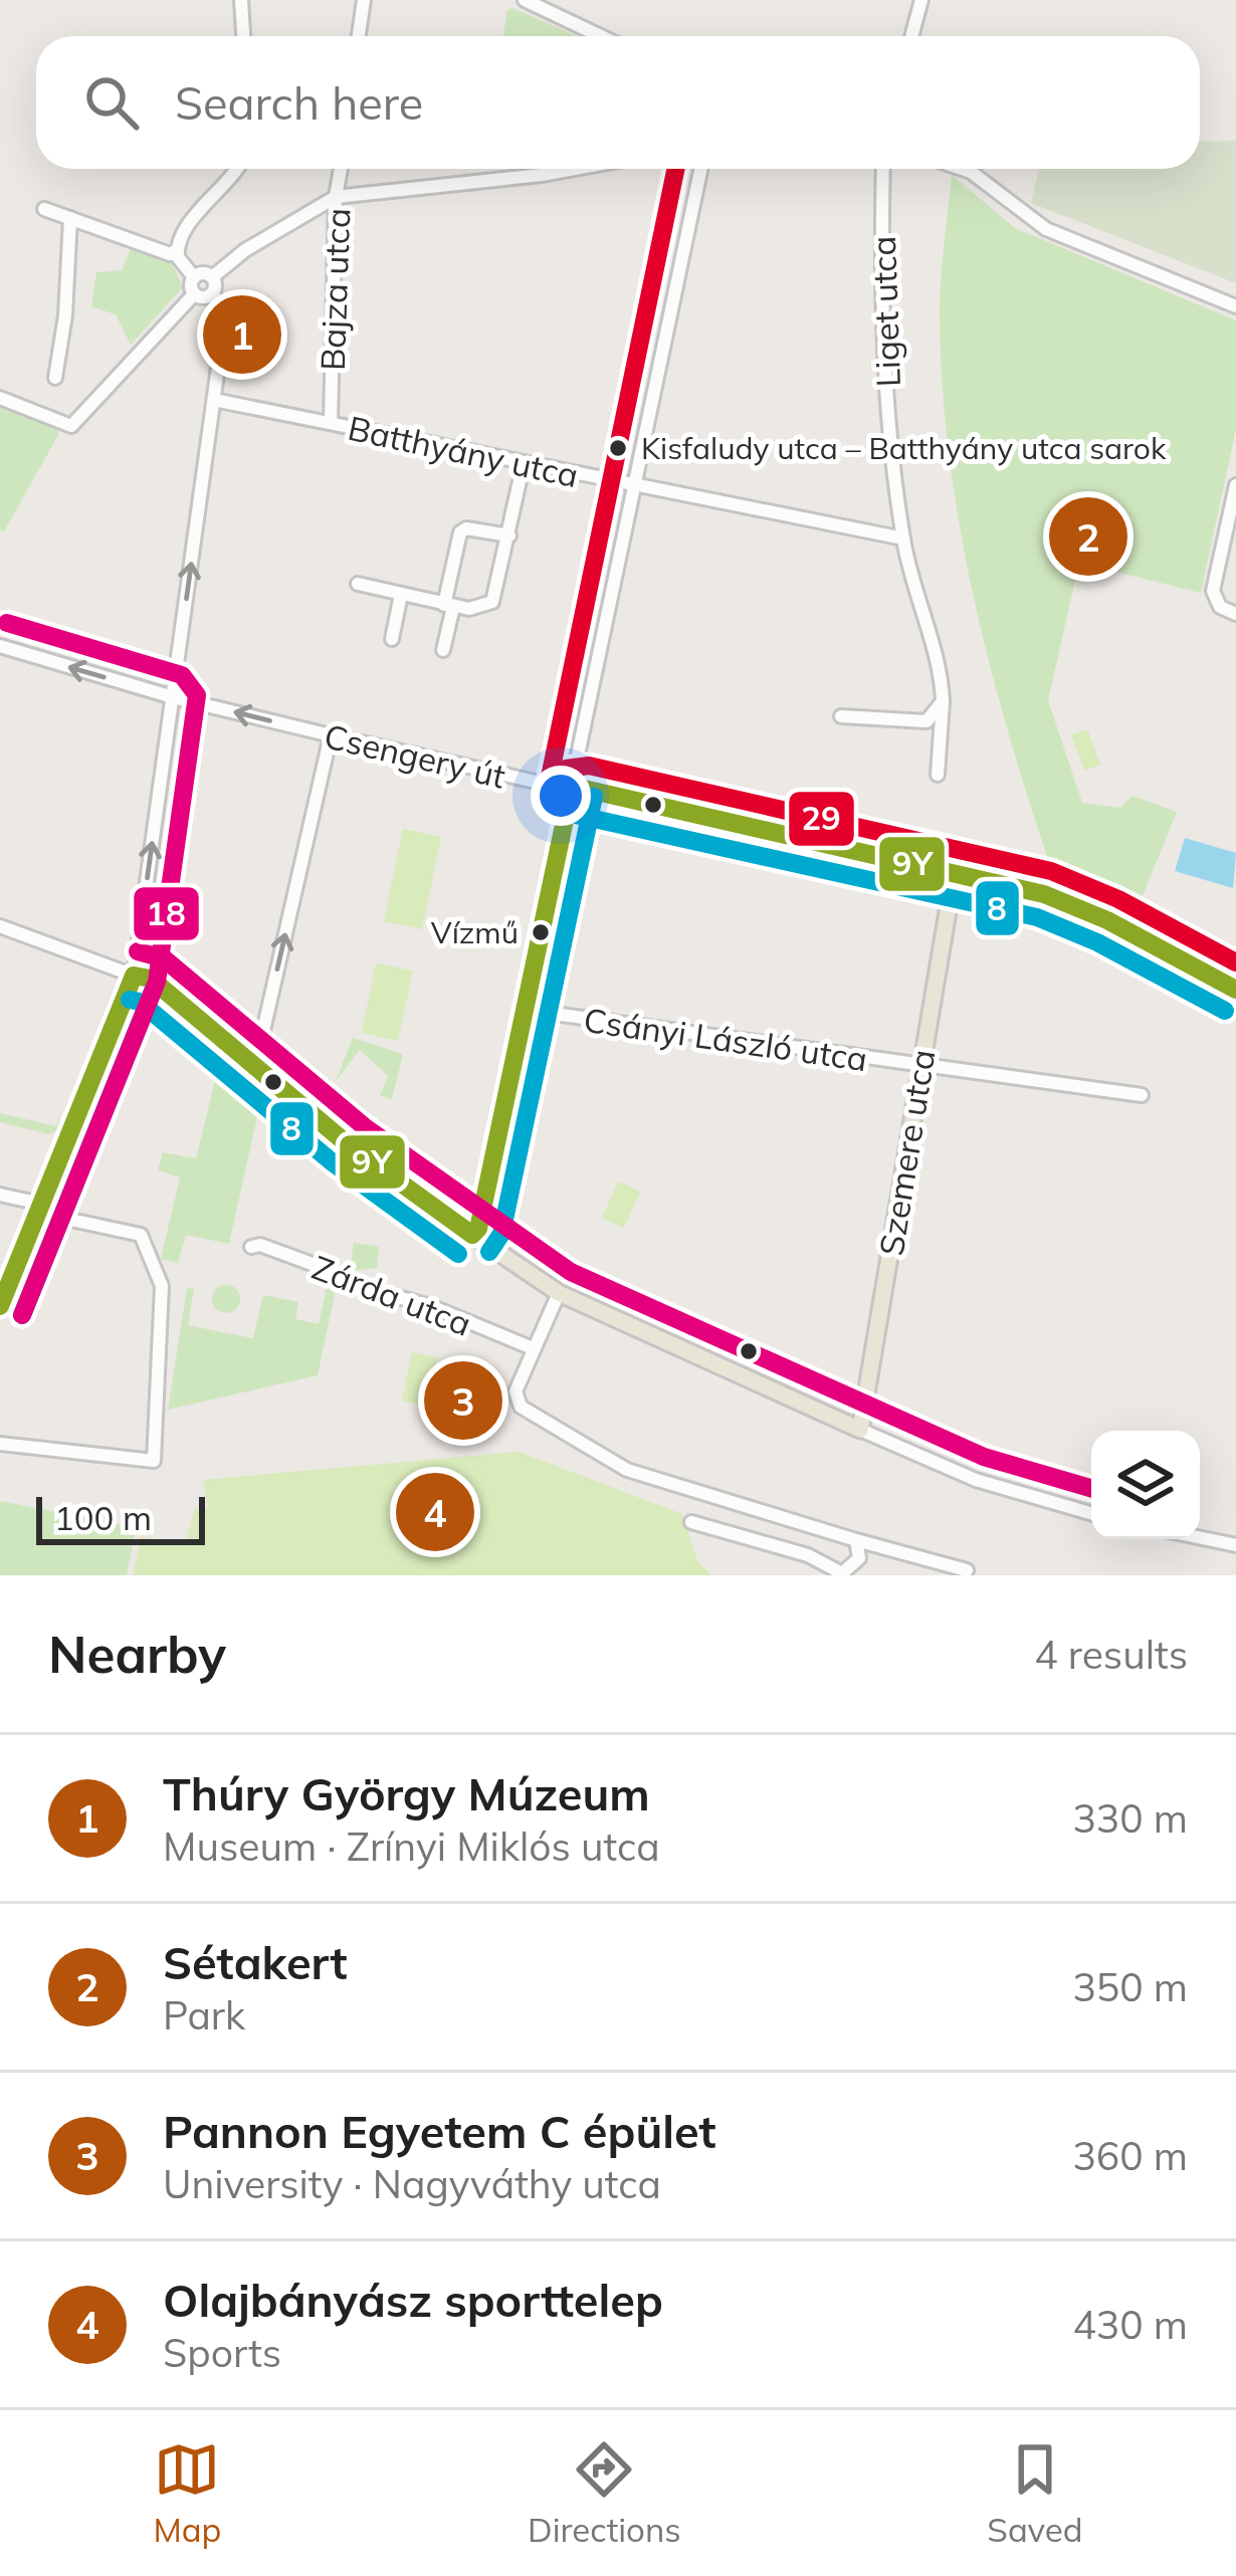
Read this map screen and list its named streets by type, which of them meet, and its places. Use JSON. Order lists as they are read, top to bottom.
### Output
{
  "streets": {
    "main road": ["Csengery út", "Szemere utca"],
    "street": [
      "Bajza utca",
      "Liget utca",
      "Batthyány utca",
      "Csányi László utca",
      "Zárda utca"
    ]
  },
  "crossings": [
    ["Bajza utca", "Batthyány utca"],
    ["Liget utca", "Batthyány utca"],
    ["Csengery út", "Szemere utca"],
    ["Csányi László utca", "Szemere utca"]
  ],
  "places": ["Kisfaludy utca – Batthyány utca sarok", "Vízmű"],
  "lines": [
    "transit line 29",
    "transit line 18",
    "transit line 9Y",
    "transit line 8"
  ],
  "scale_bar": "100 m",
  "page": {
    "search": "Search here",
    "pins": [
      "1",
      "2",
      "3",
      "4"
    ],
    "scale": "100 m",
    "heading": ["Nearby", "4 results"],
    "list": [
      {
        "mark": "1",
        "name": "Thúry György Múzeum",
        "note": "Museum · Zrínyi Miklós utca",
        "value": "330 m"
      },
      {
        "mark": "2",
        "name": "Sétakert",
        "note": "Park",
        "value": "350 m"
      },
      {
        "mark": "3",
        "name": "Pannon Egyetem C épület",
        "note": "University · Nagyváthy utca",
        "value": "360 m"
      },
      {
        "mark": "4",
        "name": "Olajbányász sporttelep",
        "note": "Sports",
        "value": "430 m"
      }
    ],
    "nav": ["Map", "Directions", "Saved"]
  }
}
